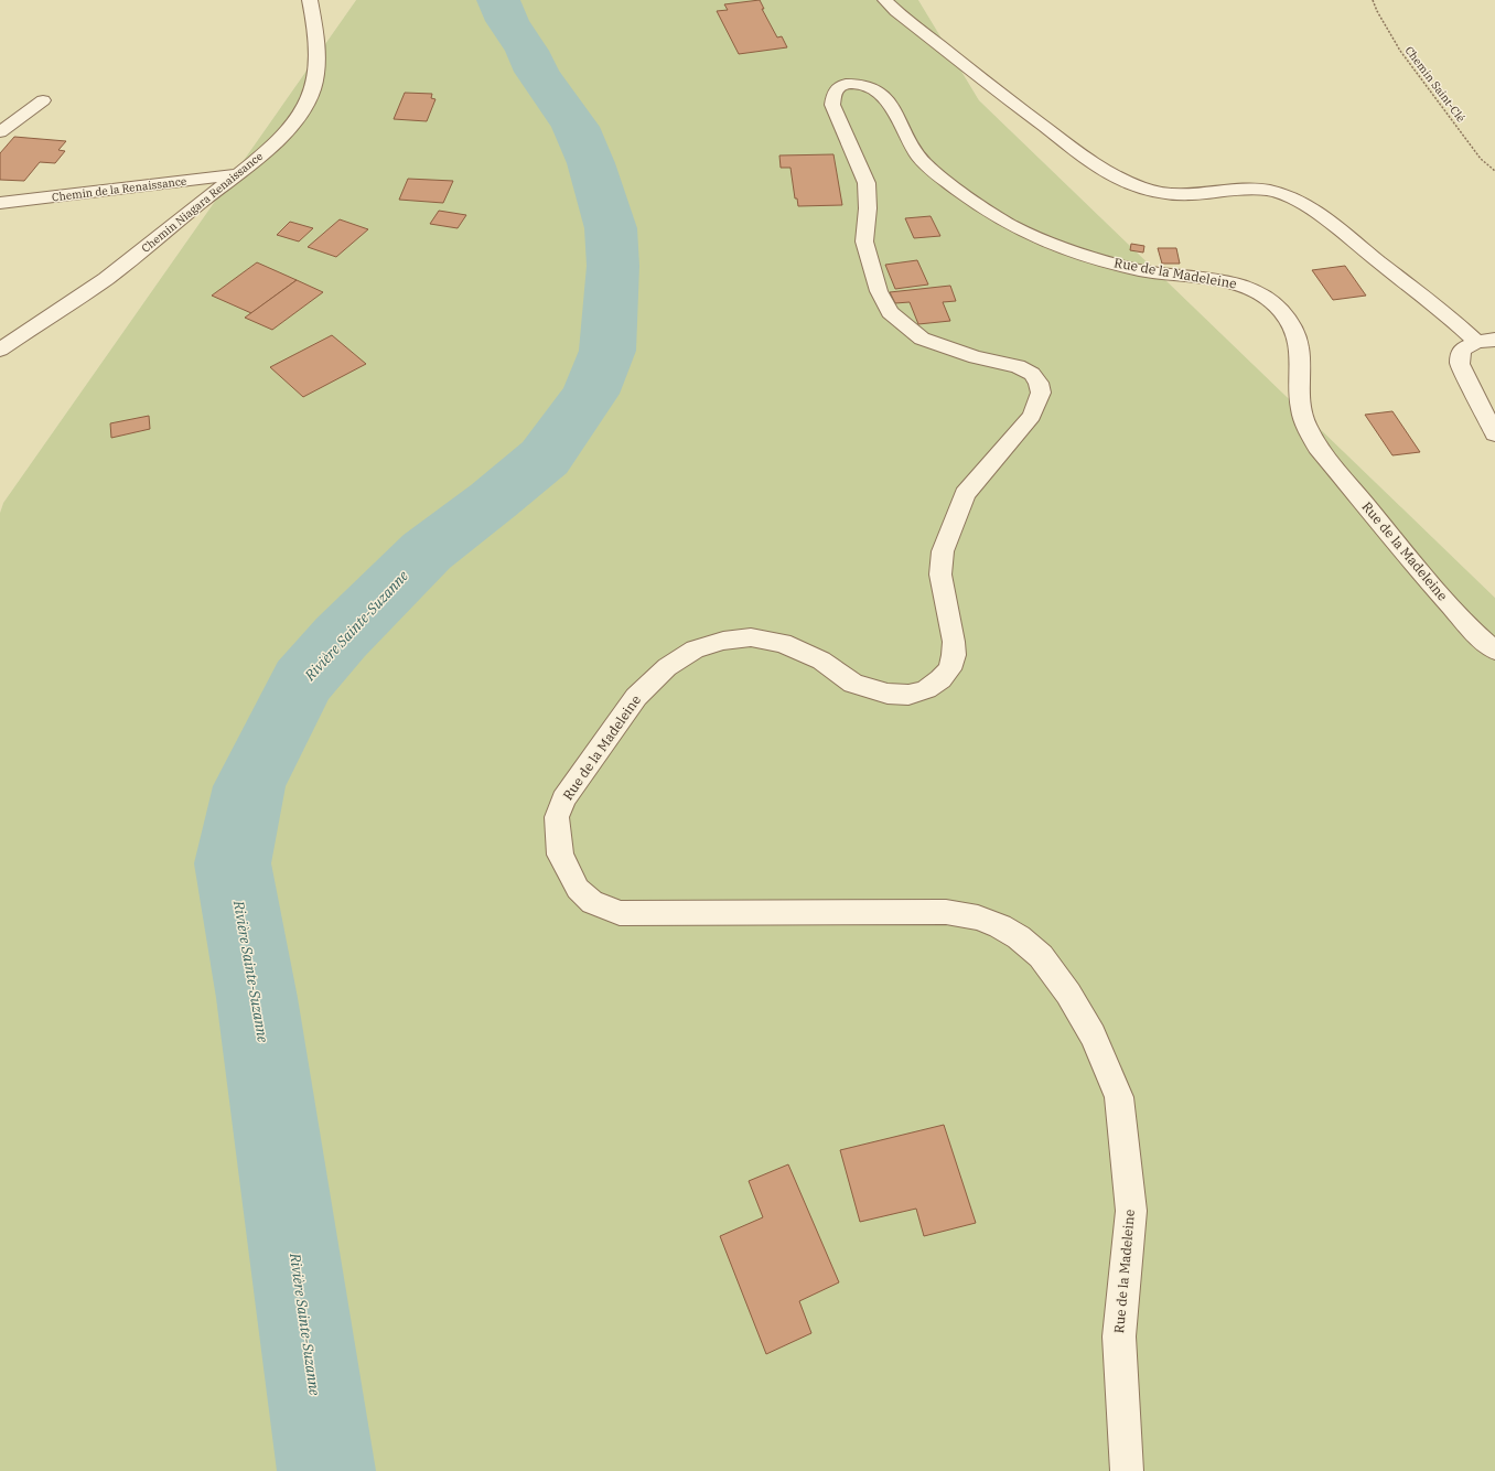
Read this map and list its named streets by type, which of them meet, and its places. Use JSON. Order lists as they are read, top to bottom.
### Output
{
  "streets": {
    "street": ["Chemin de la Renaissance", "Chemin Niagara Renaissance", "Rue de la Madeleine"],
    "path": ["Chemin Saint-Clé"]
  },
  "crossings": [
    ["Chemin de la Renaissance", "Chemin Niagara Renaissance"]
  ],
  "water": ["Rivière Sainte-Suzanne"]
}
